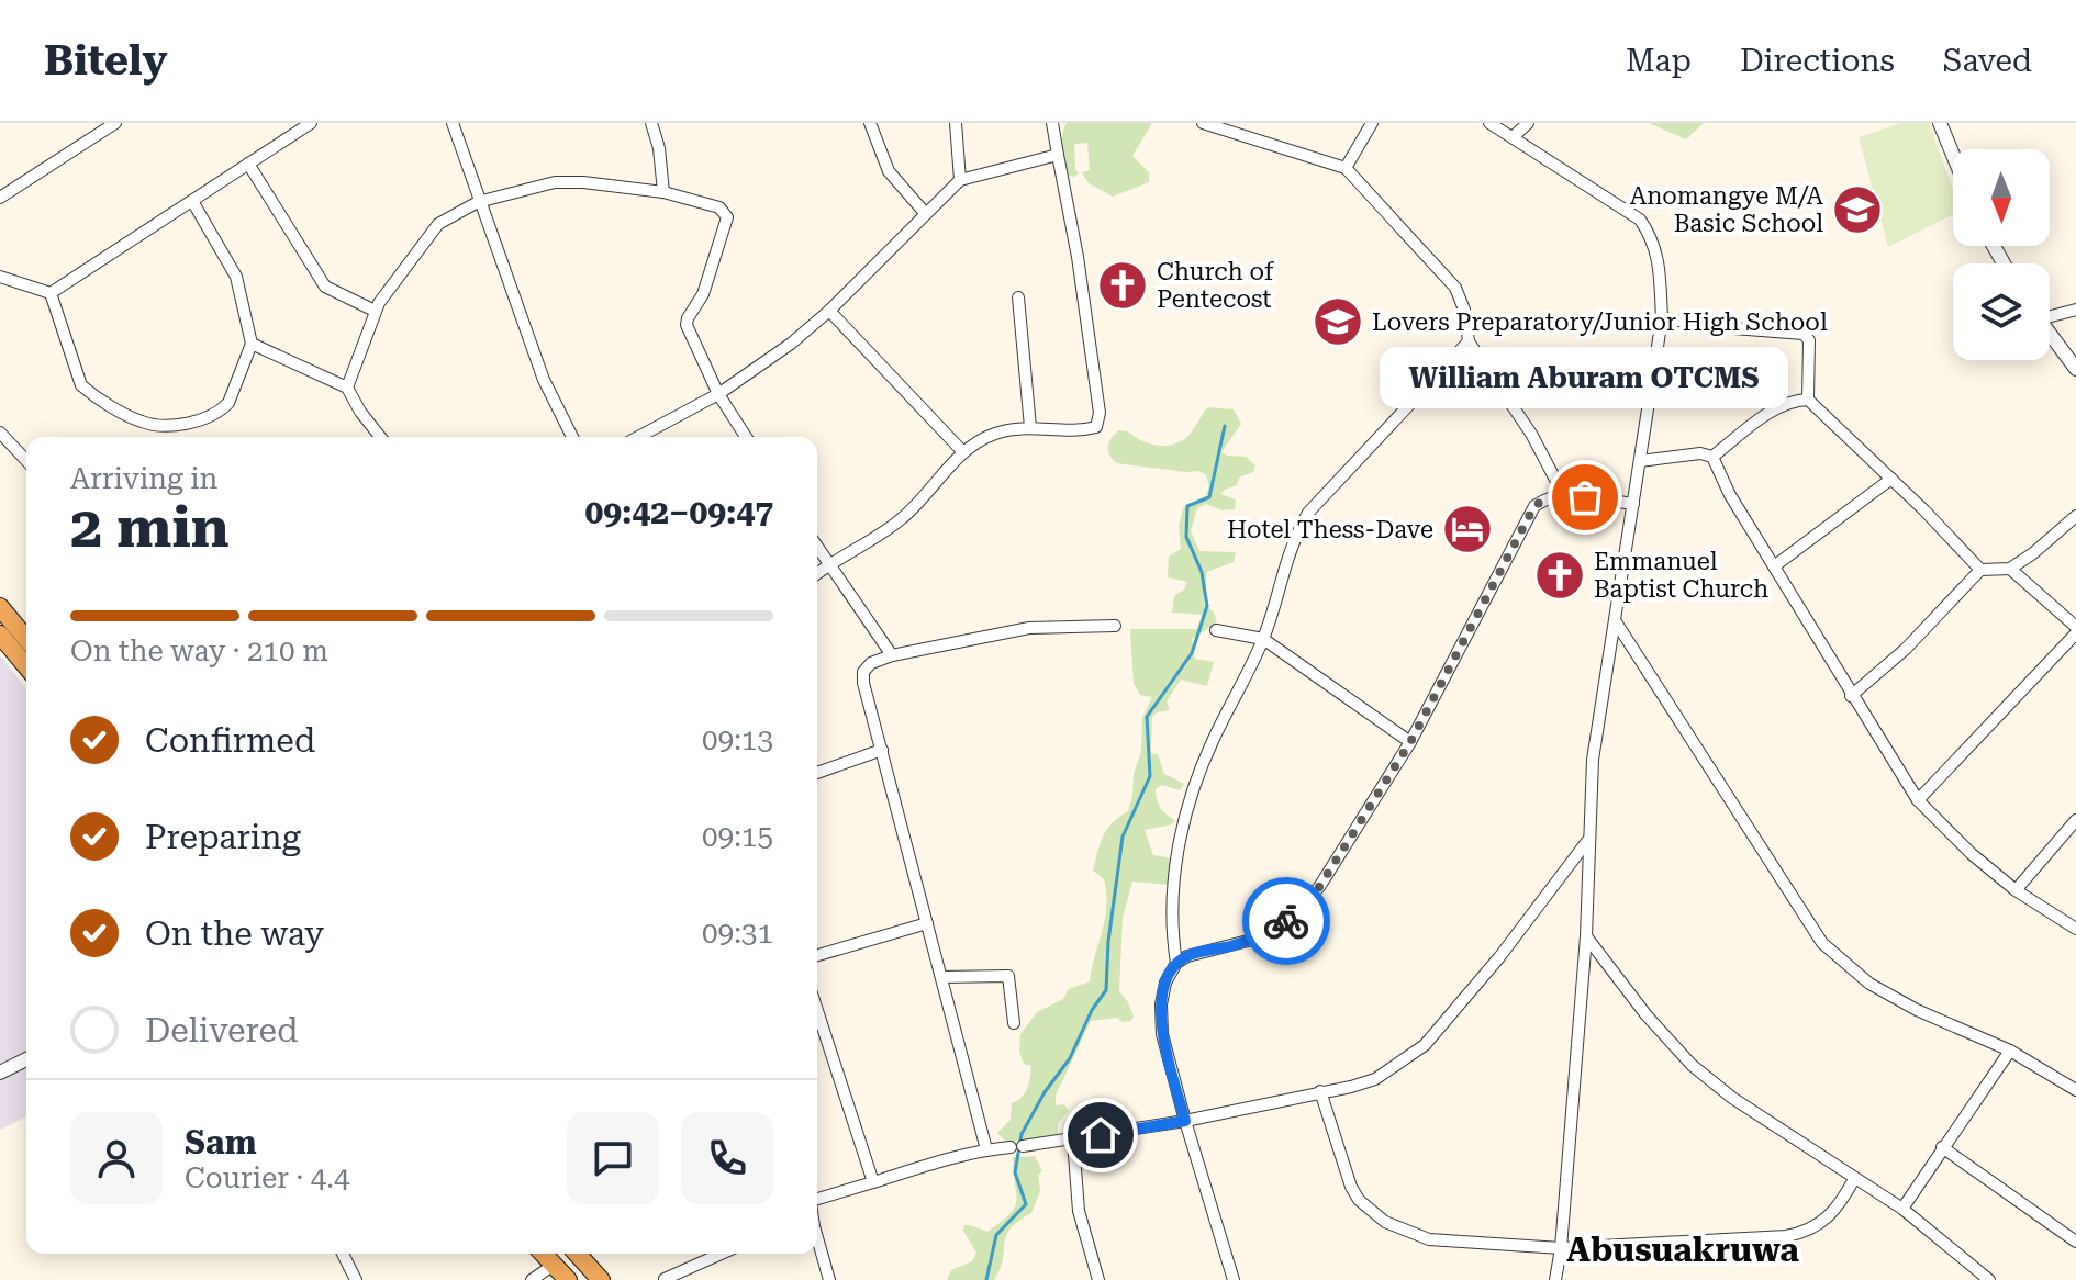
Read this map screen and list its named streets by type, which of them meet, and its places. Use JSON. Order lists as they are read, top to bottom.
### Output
{
  "districts": ["Abusuakruwa"],
  "places": {
    "school or university": ["Anomangye M/A Basic School", "Lovers Preparatory/Junior High School"],
    "church": ["Church of Pentecost", "Emmanuel Baptist Church"],
    "other": ["William Aburam OTCMS"],
    "hotel": ["Hotel Thess-Dave"]
  },
  "north": "bottom",
  "page": {
    "header": "Bitely",
    "nav": ["Map", "Directions", "Saved"],
    "bubble": "William Aburam OTCMS",
    "heading": ["2 min", "Arriving in", "09:42–09:47"],
    "panel": ["Sam", "Courier · 4.4"],
    "bar": "On the way · 210 m",
    "list": [
      ["Confirmed", "09:13"],
      ["Preparing", "09:15"],
      ["On the way", "09:31"],
      "Delivered"
    ]
  }
}
